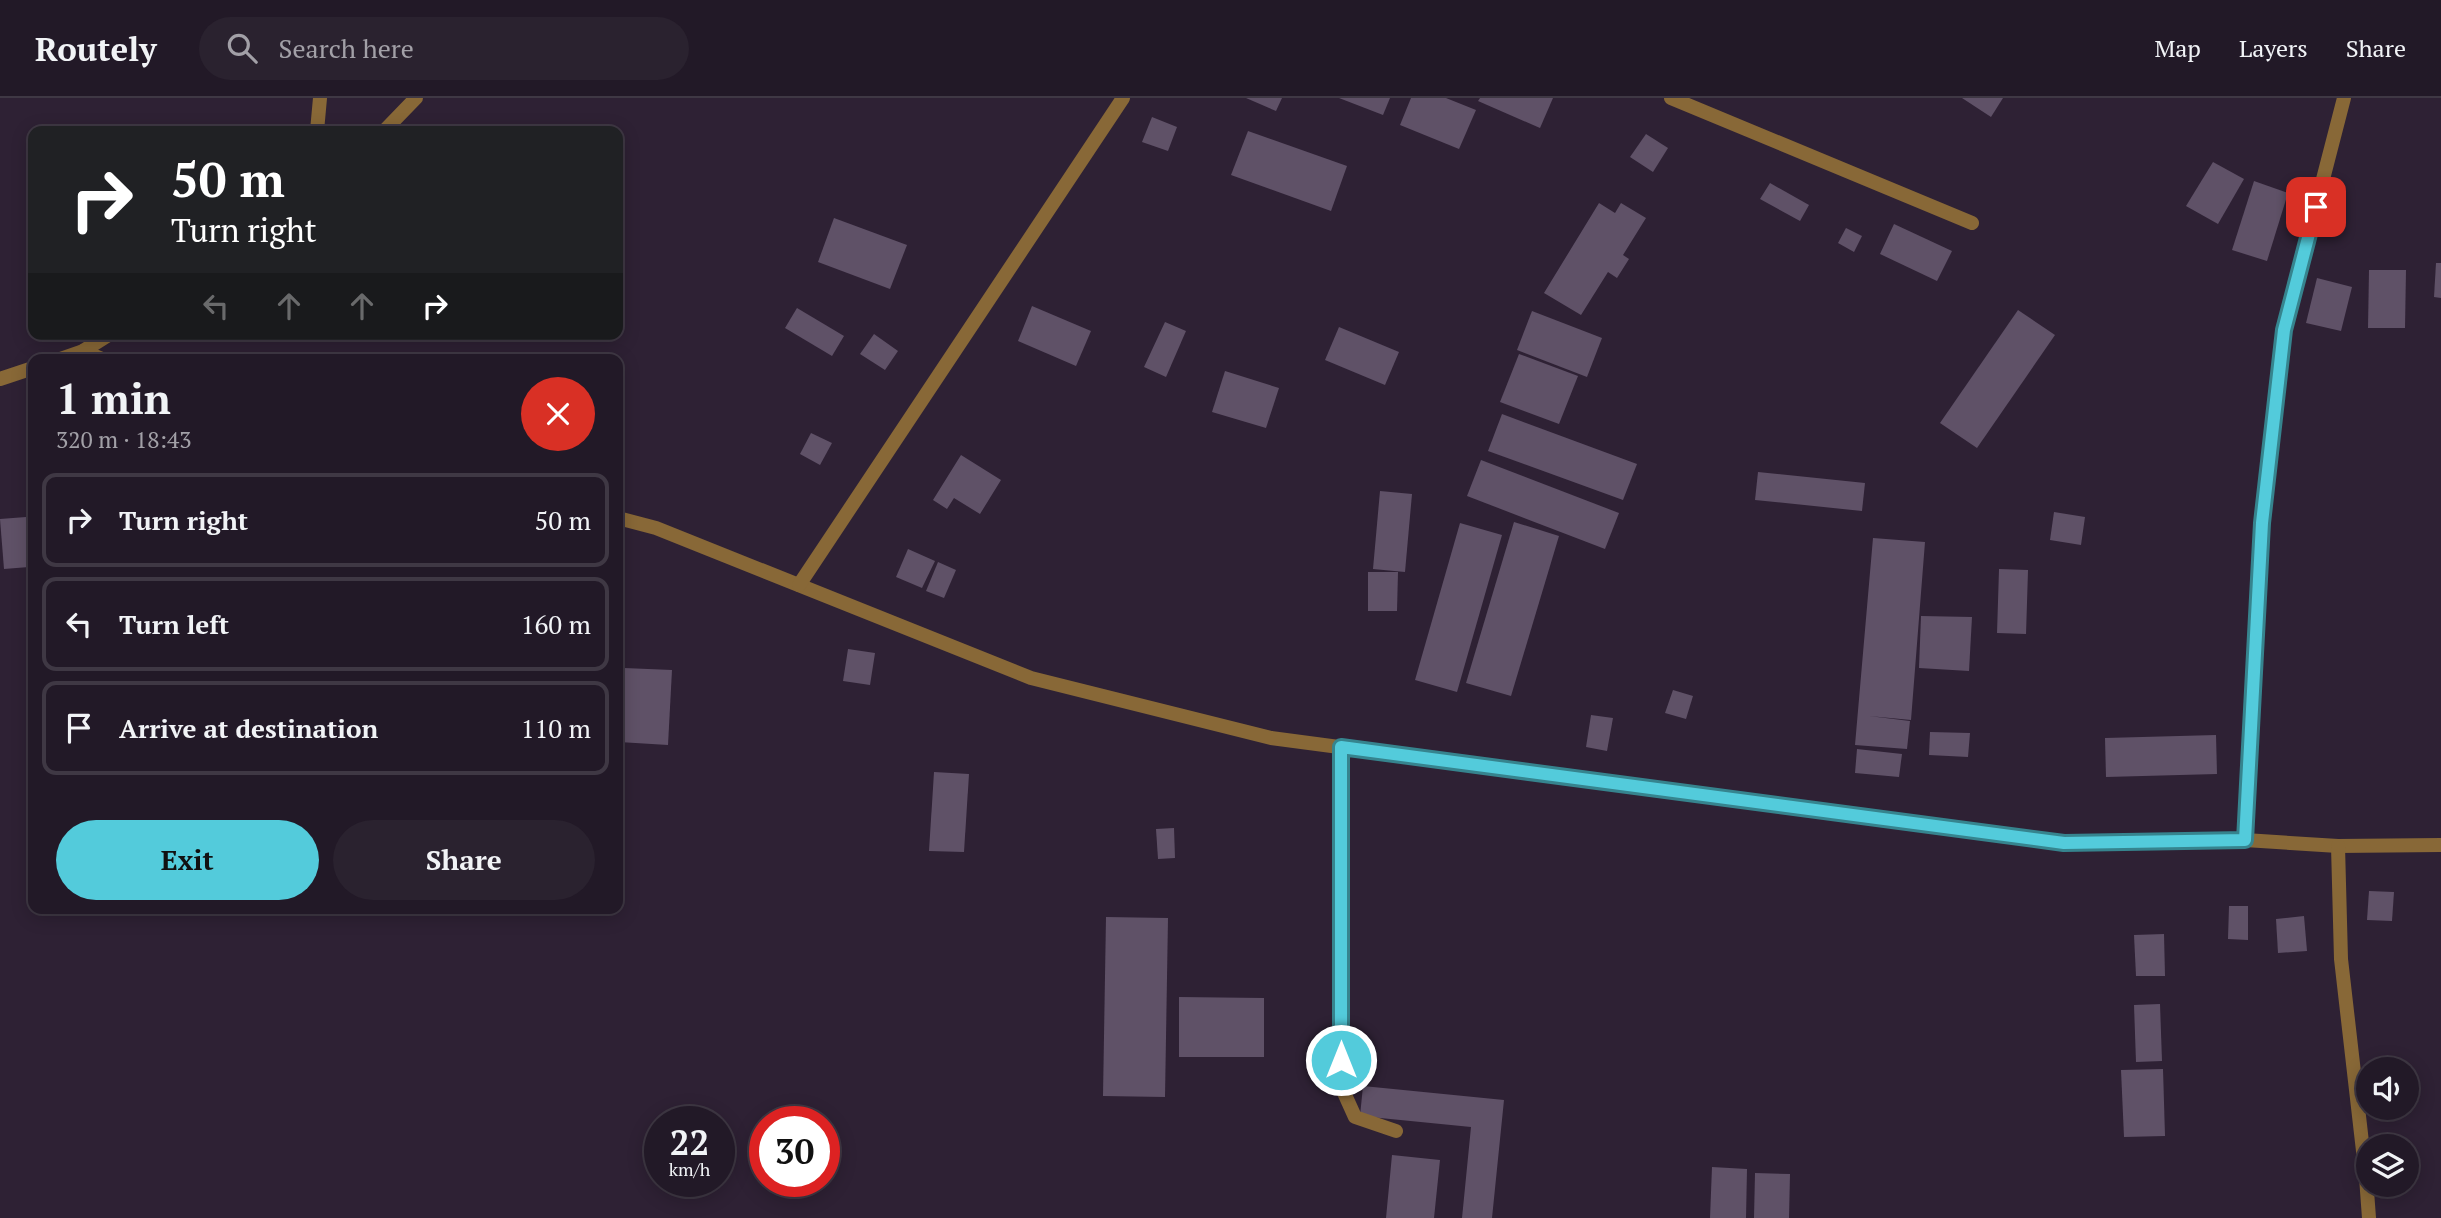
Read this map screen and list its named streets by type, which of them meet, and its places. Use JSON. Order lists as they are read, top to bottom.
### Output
{
  "page": {
    "header": "Routely",
    "search": "Search here",
    "nav": ["Map", "Layers", "Share"],
    "turn": ["50 m", "Turn right"],
    "heading": ["1 min", "320 m · 18:43"],
    "list": [
      {
        "name": "Turn right",
        "value": "50 m"
      },
      {
        "name": "Turn left",
        "value": "160 m"
      },
      {
        "name": "Arrive at destination",
        "value": "110 m"
      }
    ],
    "buttons": ["Exit", "Share"],
    "speed": "22 km/h",
    "limit": "30"
  }
}
